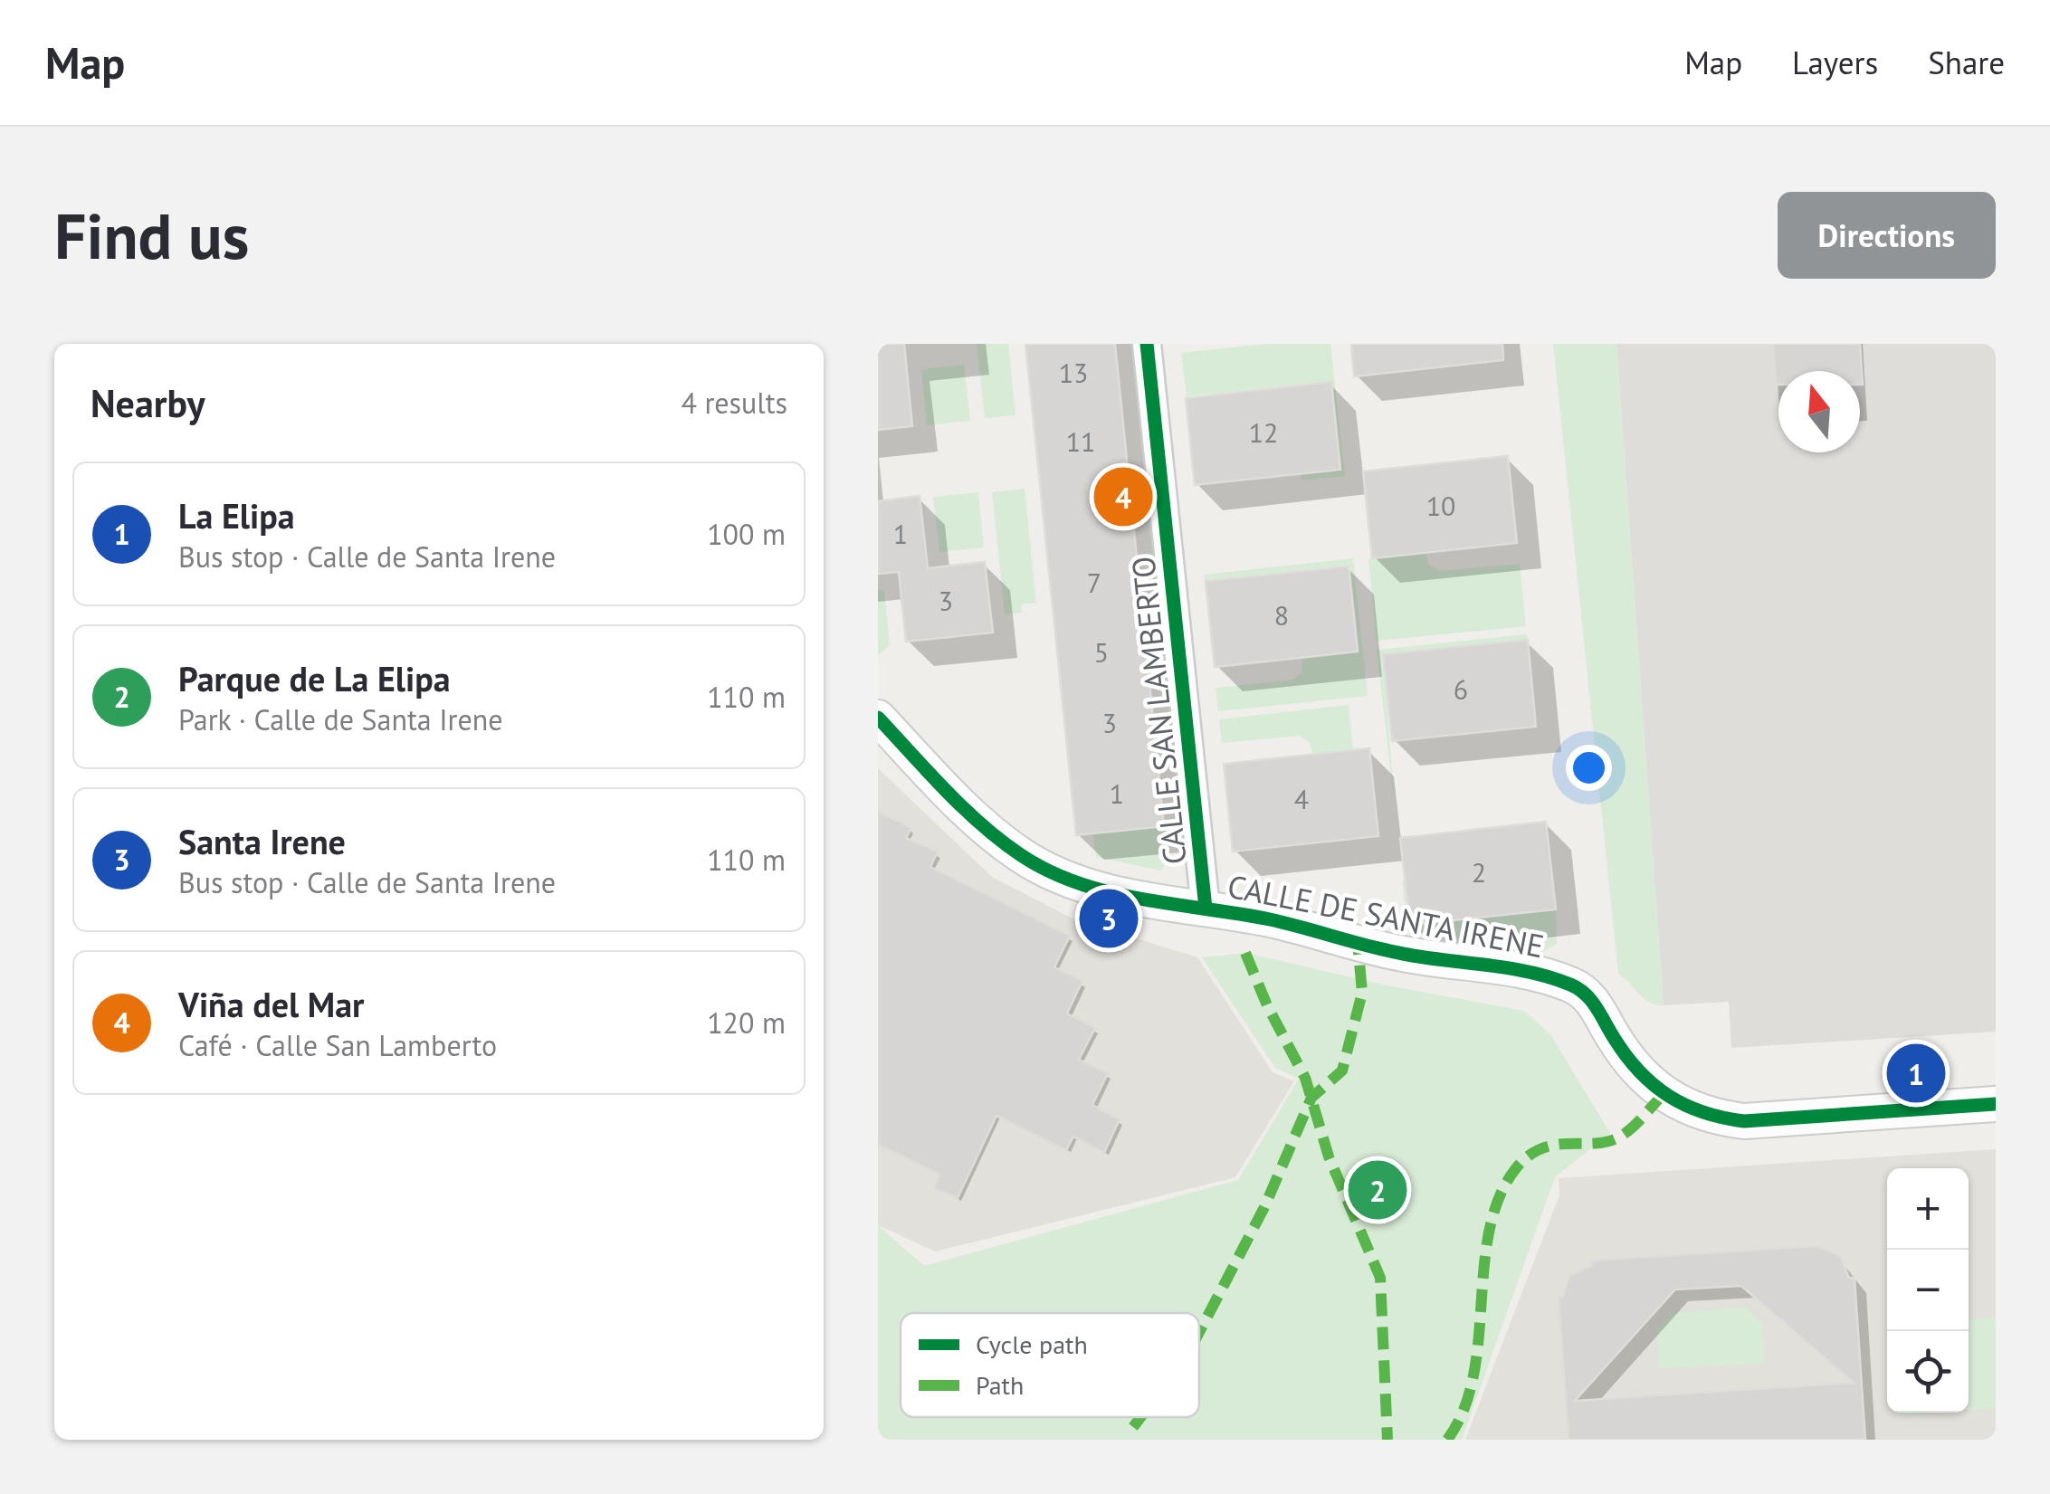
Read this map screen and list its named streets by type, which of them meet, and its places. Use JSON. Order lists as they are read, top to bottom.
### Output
{
  "streets": {
    "street": ["CALLE SAN LAMBERTO", "CALLE DE SANTA IRENE"]
  },
  "crossings": [
    ["CALLE SAN LAMBERTO", "CALLE DE SANTA IRENE"]
  ],
  "house_numbers": [
    "13",
    "12",
    "11",
    "10",
    "1",
    "7",
    "3",
    "8",
    "5",
    "6",
    "3",
    "1",
    "4",
    "2"
  ],
  "legend": ["Cycle path", "Path"],
  "north": "top",
  "page": {
    "header": "Map",
    "nav": ["Map", "Layers", "Share"],
    "buttons": "Directions",
    "title": "Find us",
    "heading": ["Nearby", "4 results"],
    "list": [
      {
        "mark": "1",
        "name": "La Elipa",
        "note": "Bus stop · Calle de Santa Irene",
        "value": "100 m"
      },
      {
        "mark": "2",
        "name": "Parque de La Elipa",
        "note": "Park · Calle de Santa Irene",
        "value": "110 m"
      },
      {
        "mark": "3",
        "name": "Santa Irene",
        "note": "Bus stop · Calle de Santa Irene",
        "value": "110 m"
      },
      {
        "mark": "4",
        "name": "Viña del Mar",
        "note": "Café · Calle San Lamberto",
        "value": "120 m"
      }
    ],
    "pins": [
      "4",
      "3",
      "1",
      "2"
    ],
    "map_buttons": ["+", "−"]
  }
}
